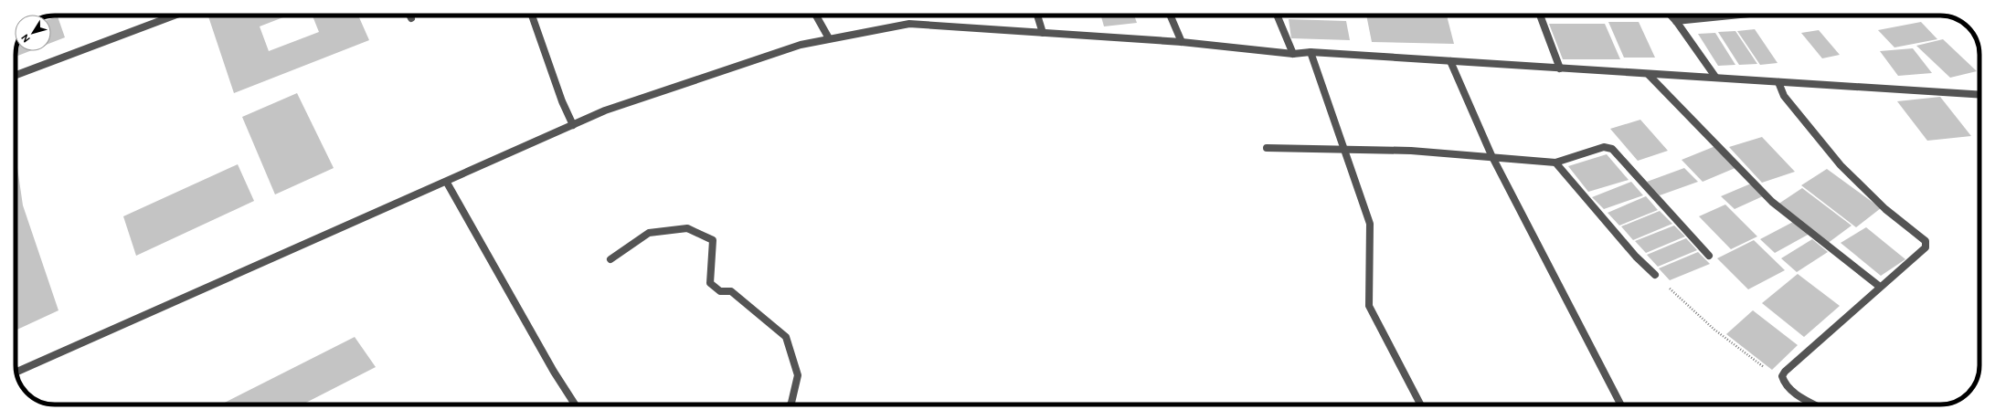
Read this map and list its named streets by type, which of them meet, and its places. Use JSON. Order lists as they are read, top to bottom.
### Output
{
  "north": "bottom left"
}
